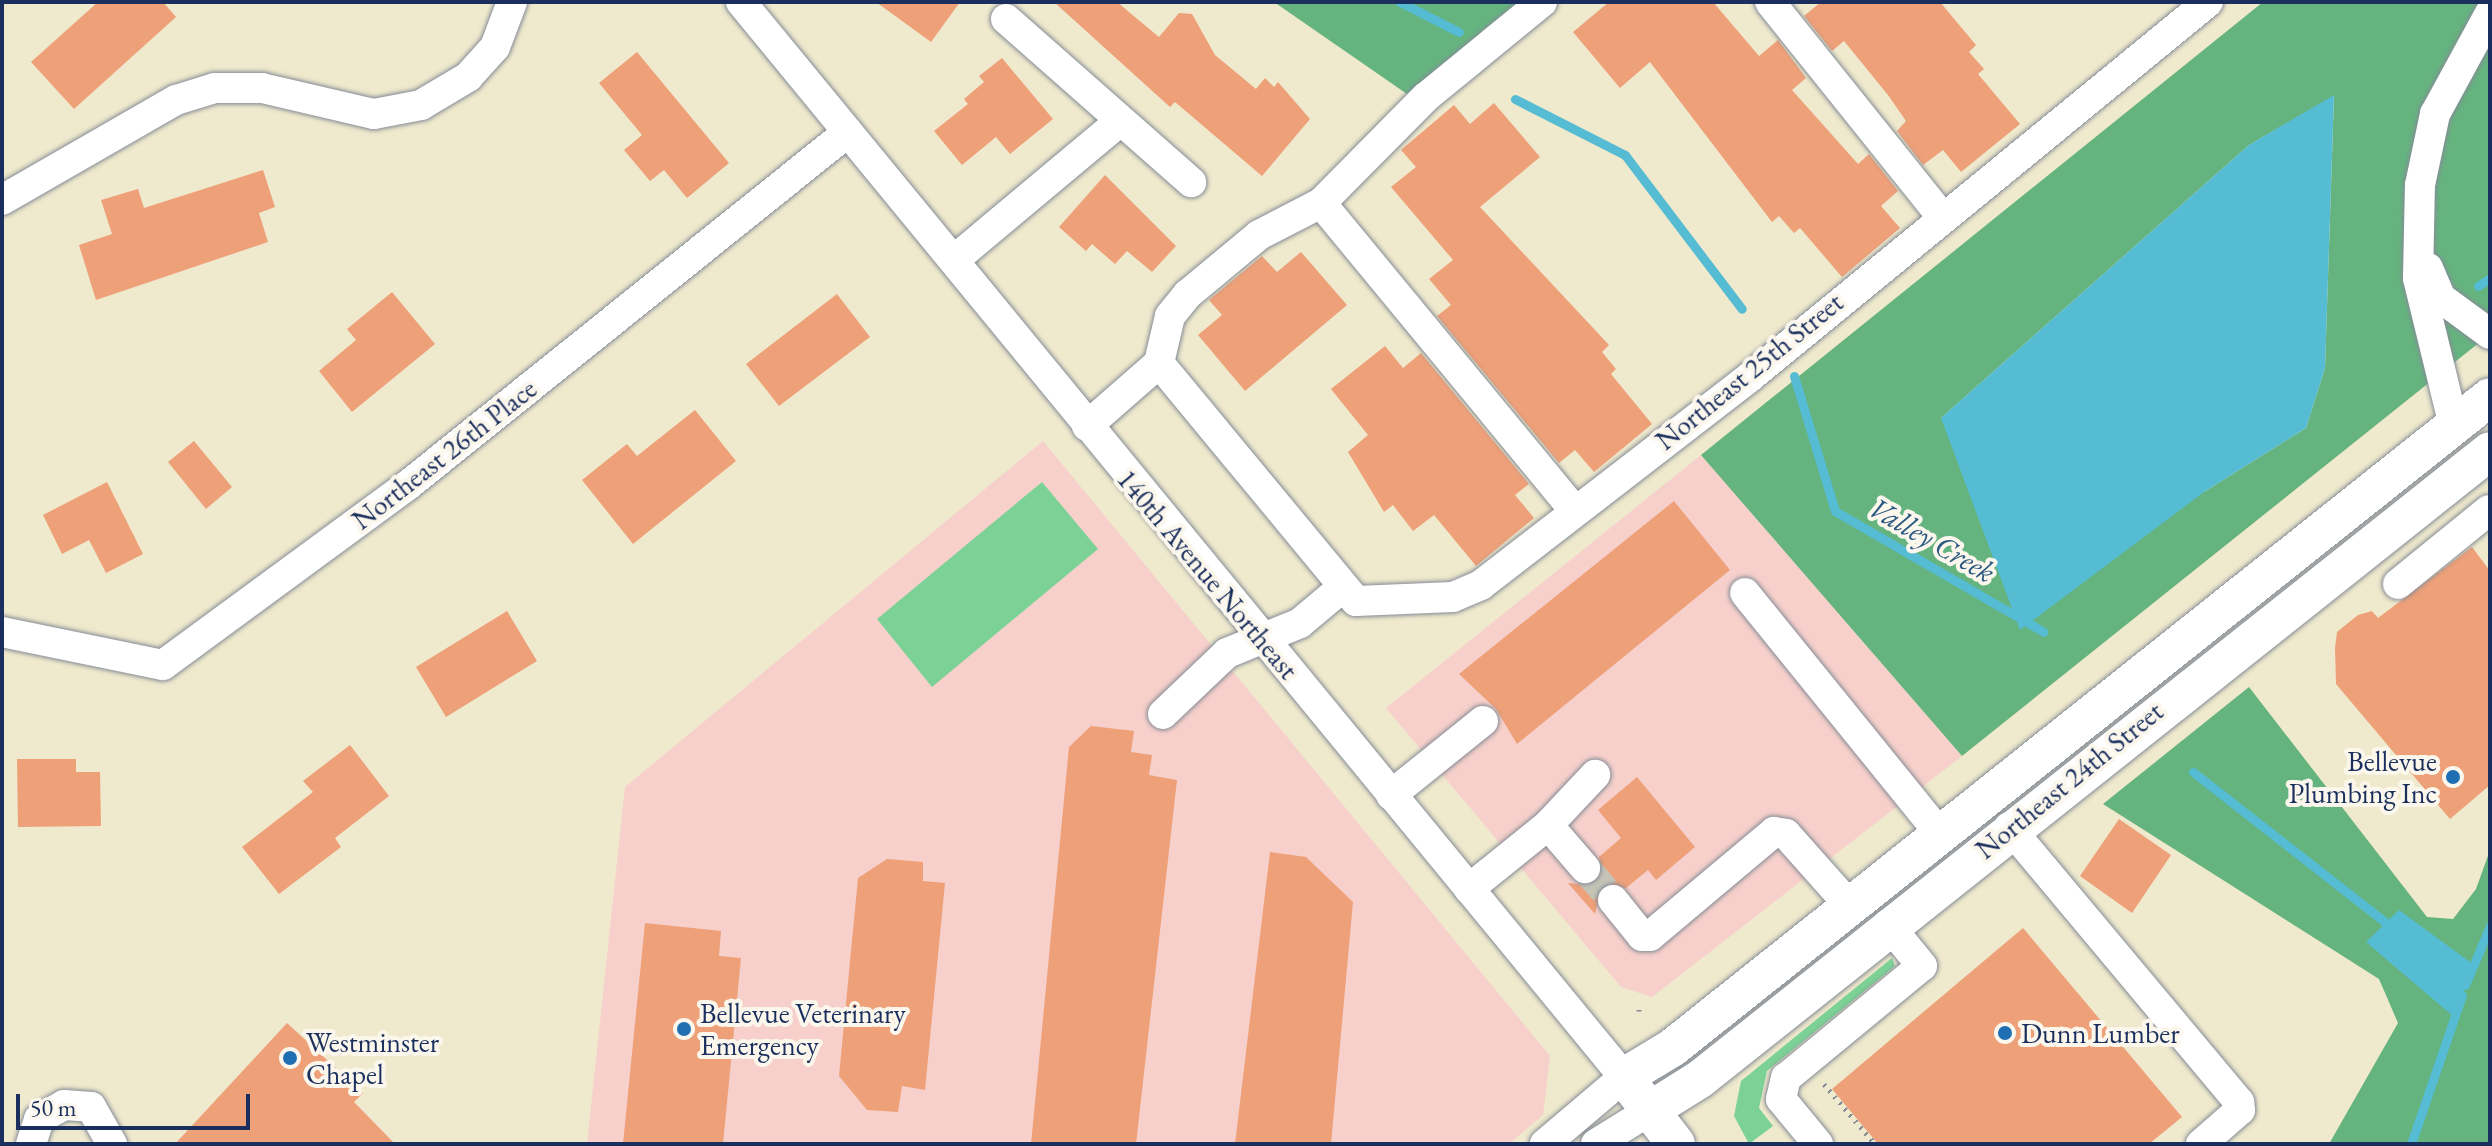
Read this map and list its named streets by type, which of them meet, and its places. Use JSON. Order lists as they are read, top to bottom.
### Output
{
  "streets": {
    "main road": ["140th Avenue Northeast", "Northeast 24th Street"],
    "street": ["Northeast 25th Street", "Northeast 26th Place"]
  },
  "crossings": [
    ["Northeast 26th Place", "140th Avenue Northeast"],
    ["140th Avenue Northeast", "Northeast 24th Street"]
  ],
  "water": ["Valley Creek"],
  "places": [
    "Bellevue Plumbing Inc",
    "Bellevue Veterinary Emergency",
    "Dunn Lumber",
    "Westminster Chapel"
  ],
  "scale_bar": "50 m"
}
